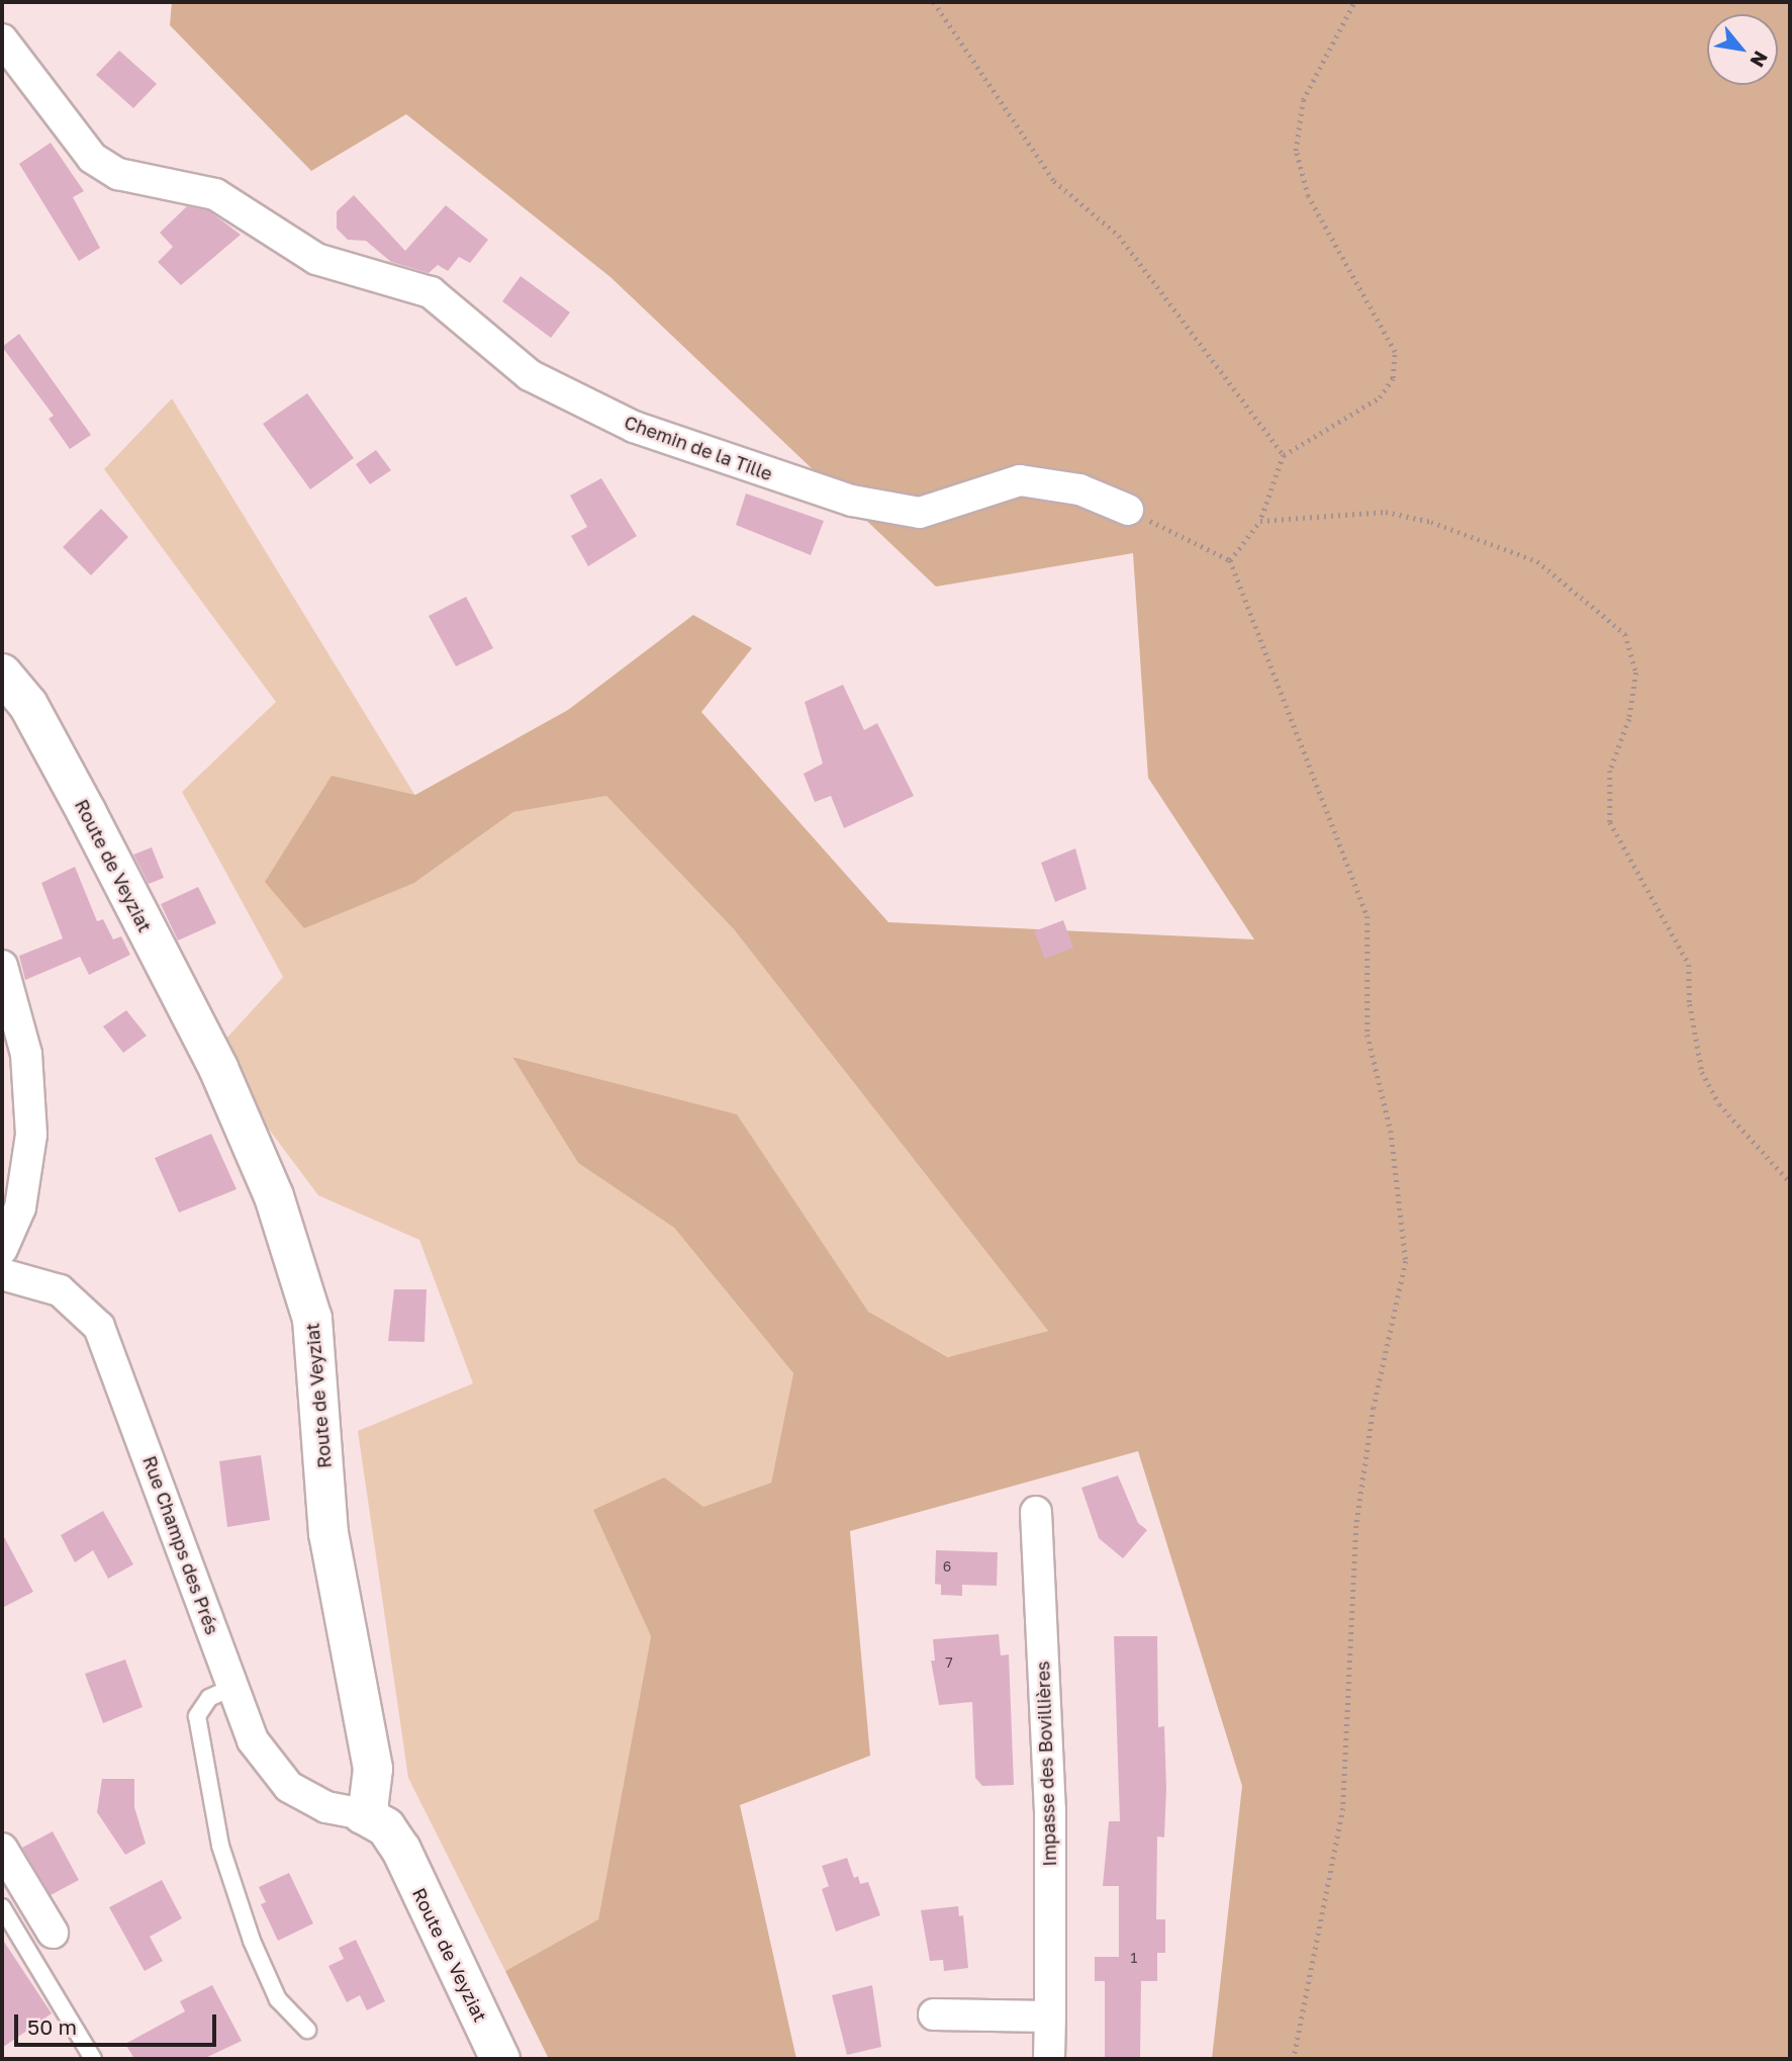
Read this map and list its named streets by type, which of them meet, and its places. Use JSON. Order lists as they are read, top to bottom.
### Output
{
  "streets": {
    "street": [
      "Chemin de la Tille",
      "Route de Veyziat",
      "Rue Champs des Prés",
      "Impasse des Bovillières"
    ]
  },
  "crossings": [
    ["Route de Veyziat", "Rue Champs des Prés"]
  ],
  "house_numbers": ["6", "7", "1"],
  "scale_bar": "50 m",
  "north": "bottom right"
}
